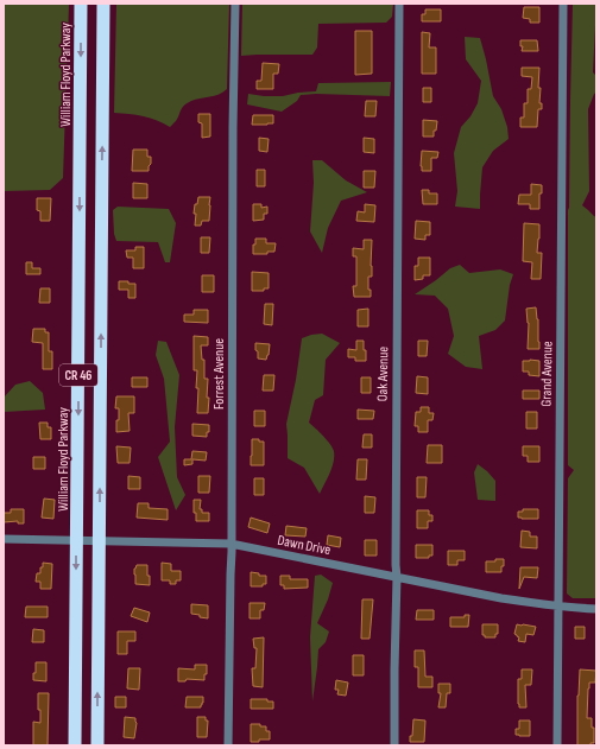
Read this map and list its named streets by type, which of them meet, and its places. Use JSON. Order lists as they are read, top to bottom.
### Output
{
  "streets": {
    "highway": ["William Floyd Parkway", "CR 46"],
    "street": [
      "Forrest Avenue",
      "Oak Avenue",
      "Grand Avenue",
      "Dawn Drive"
    ]
  },
  "crossings": [
    ["William Floyd Parkway", "Dawn Drive"],
    ["Forrest Avenue", "Dawn Drive"],
    ["Oak Avenue", "Dawn Drive"],
    ["Grand Avenue", "Dawn Drive"],
    ["CR 46", "Dawn Drive"]
  ]
}
